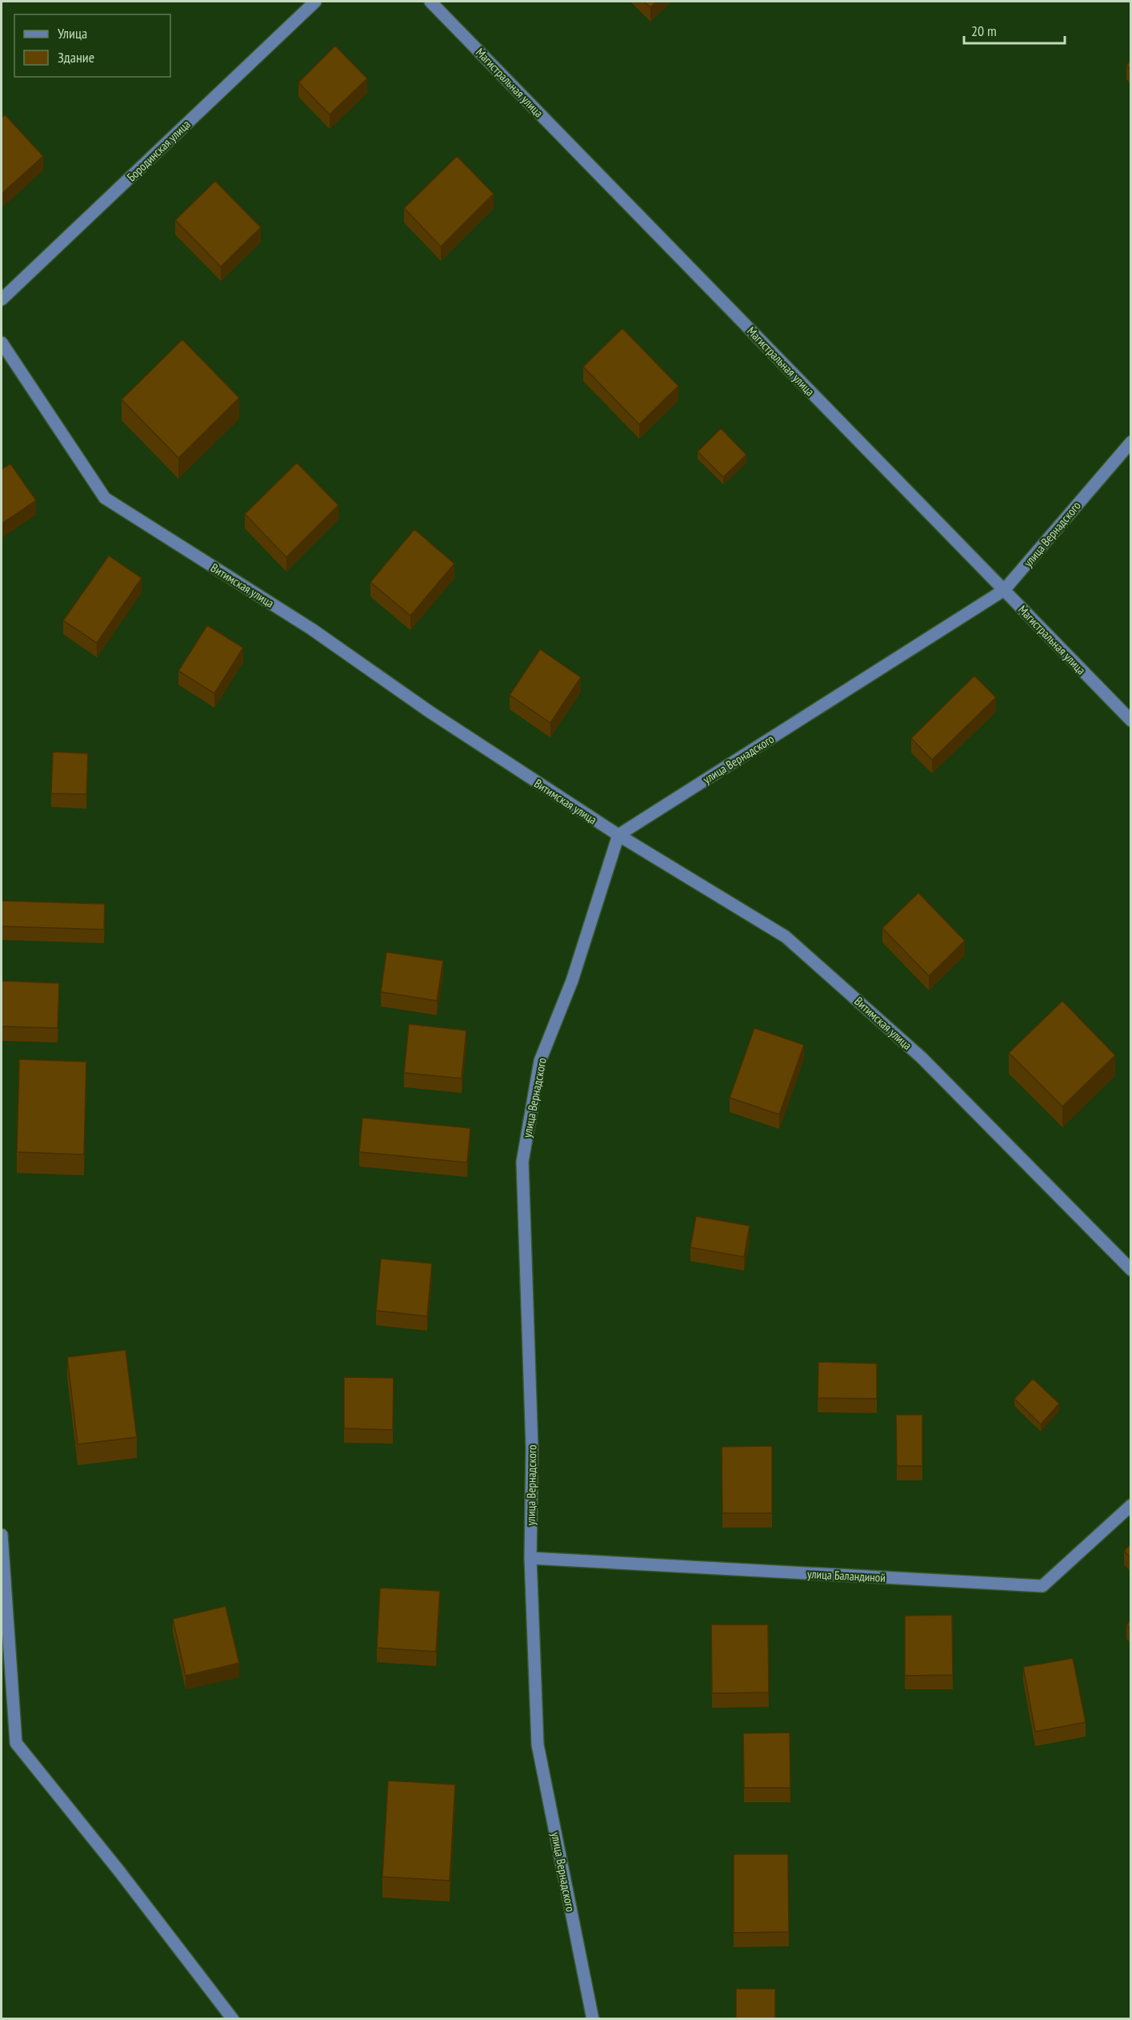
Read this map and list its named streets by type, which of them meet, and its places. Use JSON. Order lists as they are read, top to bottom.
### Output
{
  "streets": {
    "street": [
      "Магистральная улица",
      "Бородинская улица",
      "улица Вернадского",
      "Витимская улица",
      "улица Баландиной"
    ]
  },
  "crossings": [
    ["Магистральная улица", "улица Вернадского"],
    ["улица Вернадского", "Витимская улица"],
    ["улица Вернадского", "улица Баландиной"]
  ],
  "legend": ["Улица", "Здание"],
  "scale_bar": "20 m"
}
